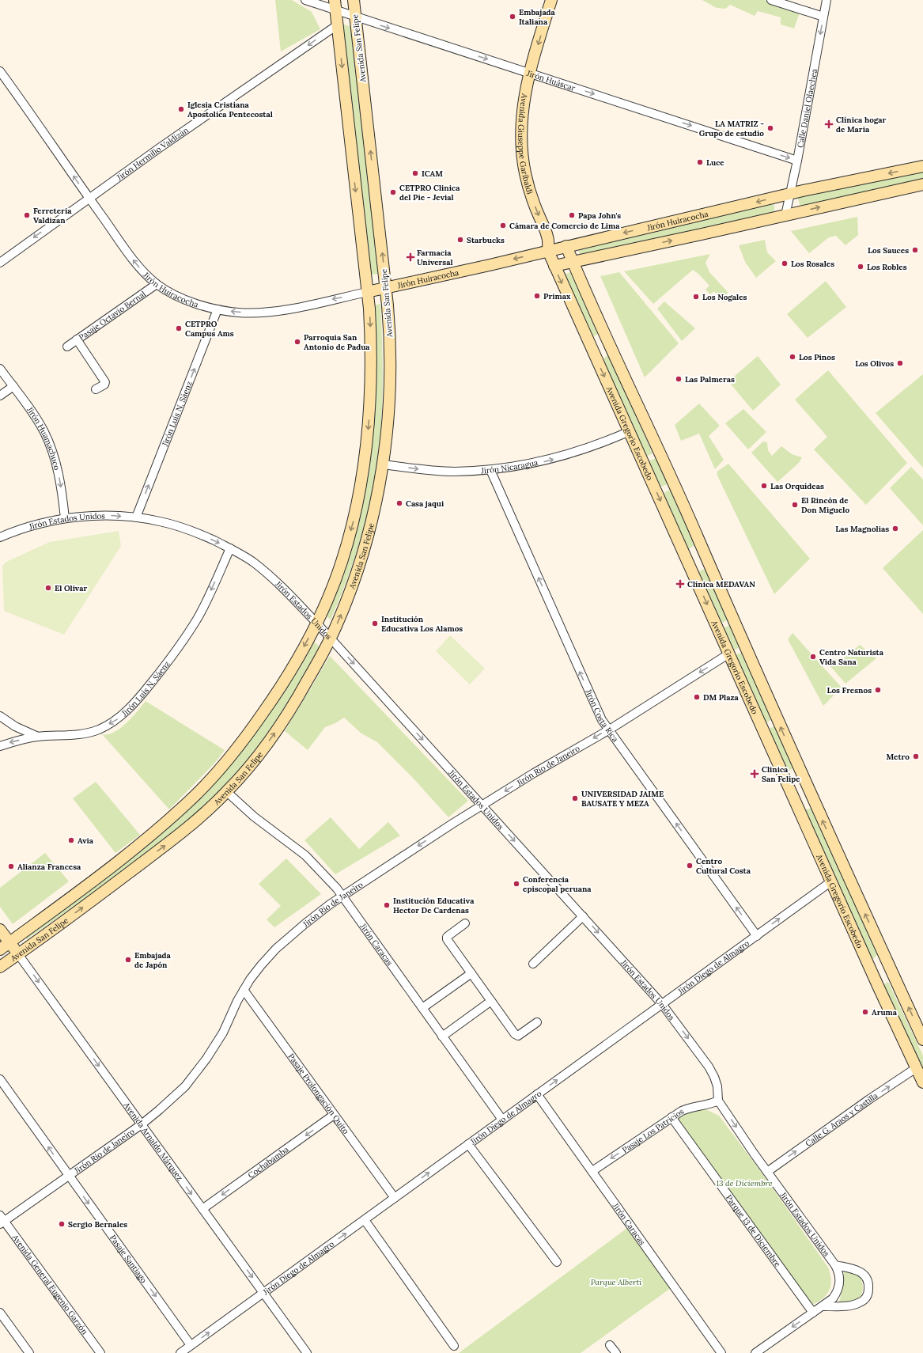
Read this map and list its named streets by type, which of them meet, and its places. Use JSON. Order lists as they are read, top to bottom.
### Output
{
  "streets": {
    "street": [
      "Avenida San Felipe",
      "Jirón Huáscar",
      "Calle Daniel Olaechea",
      "Avenida Giuseppe Garibaldi",
      "Jirón Hermilio Valdizán",
      "Jirón Huiracocha",
      "Pasaje Octavio Bernal",
      "Jirón Luís N. Sáenz",
      "Avenida Gregorio Escobedo",
      "Jirón Huamachuco",
      "Jirón Nicaragua",
      "Jirón Estados Unidos",
      "Jirón Costa Rica",
      "Jirón Río de Janeiro",
      "Jirón Caracas",
      "Jirón Diego de Almagro",
      "Pasaje Prolongación Quito",
      "Calle G. Araos y Castilla",
      "Pasaje Los Patricios",
      "Avenida Arnaldo Márquez",
      "Cochabamba",
      "Parque 13 de Diciembre",
      "Pasaje Santiago",
      "Avenida General Eugenio Garzón"
    ]
  },
  "crossings": [
    ["Avenida San Felipe", "Jirón Huáscar"],
    ["Avenida San Felipe", "Jirón Hermilio Valdizán"],
    ["Avenida San Felipe", "Jirón Huiracocha"],
    ["Avenida San Felipe", "Jirón Nicaragua"],
    ["Avenida San Felipe", "Jirón Estados Unidos"],
    ["Avenida San Felipe", "Jirón Caracas"],
    ["Avenida San Felipe", "Avenida Arnaldo Márquez"],
    ["Jirón Huáscar", "Calle Daniel Olaechea"],
    ["Jirón Huáscar", "Avenida Giuseppe Garibaldi"],
    ["Calle Daniel Olaechea", "Jirón Huiracocha"],
    ["Avenida Giuseppe Garibaldi", "Jirón Huiracocha"],
    ["Avenida Giuseppe Garibaldi", "Avenida Gregorio Escobedo"],
    ["Jirón Hermilio Valdizán", "Jirón Huiracocha"],
    ["Jirón Huiracocha", "Pasaje Octavio Bernal"],
    ["Jirón Huiracocha", "Jirón Luís N. Sáenz"],
    ["Jirón Huiracocha", "Avenida Gregorio Escobedo"],
    ["Jirón Luís N. Sáenz", "Jirón Estados Unidos"],
    ["Avenida Gregorio Escobedo", "Jirón Nicaragua"],
    ["Avenida Gregorio Escobedo", "Jirón Río de Janeiro"],
    ["Avenida Gregorio Escobedo", "Jirón Diego de Almagro"],
    ["Avenida Gregorio Escobedo", "Calle G. Araos y Castilla"],
    ["Jirón Huamachuco", "Jirón Estados Unidos"],
    ["Jirón Nicaragua", "Jirón Costa Rica"],
    ["Jirón Estados Unidos", "Jirón Río de Janeiro"],
    ["Jirón Estados Unidos", "Jirón Diego de Almagro"],
    ["Jirón Estados Unidos", "Calle G. Araos y Castilla"],
    ["Jirón Estados Unidos", "Pasaje Los Patricios"],
    ["Jirón Estados Unidos", "Parque 13 de Diciembre"],
    ["Jirón Costa Rica", "Jirón Río de Janeiro"],
    ["Jirón Costa Rica", "Jirón Diego de Almagro"],
    ["Jirón Río de Janeiro", "Jirón Caracas"],
    ["Jirón Río de Janeiro", "Pasaje Prolongación Quito"],
    ["Jirón Río de Janeiro", "Avenida Arnaldo Márquez"],
    ["Jirón Río de Janeiro", "Pasaje Santiago"],
    ["Jirón Río de Janeiro", "Avenida General Eugenio Garzón"],
    ["Jirón Caracas", "Jirón Diego de Almagro"],
    ["Jirón Caracas", "Pasaje Los Patricios"],
    ["Jirón Diego de Almagro", "Pasaje Prolongación Quito"],
    ["Jirón Diego de Almagro", "Avenida Arnaldo Márquez"],
    ["Jirón Diego de Almagro", "Pasaje Santiago"],
    ["Pasaje Prolongación Quito", "Cochabamba"],
    ["Pasaje Los Patricios", "Parque 13 de Diciembre"],
    ["Avenida Arnaldo Márquez", "Cochabamba"]
  ],
  "one_way": [
    "Jirón Huáscar",
    "Calle Daniel Olaechea",
    "Avenida Giuseppe Garibaldi",
    "Jirón Hermilio Valdizán",
    "Jirón Huamachuco",
    "Jirón Nicaragua",
    "Jirón Estados Unidos",
    "Jirón Costa Rica",
    "Jirón Río de Janeiro",
    "Jirón Diego de Almagro",
    "Calle G. Araos y Castilla",
    "Pasaje Los Patricios",
    "Avenida Arnaldo Márquez",
    "Cochabamba"
  ],
  "parks": ["13 de Diciembre", "Parque Alberti"],
  "places": {
    "other": [
      "Embajada Italiana",
      "Iglesia Cristiana Apostolica Pentecostal",
      "LA MATRIZ - Grupo de estudio",
      "Luce",
      "ICAM",
      "CETPRO Clinica del Pie - Jevial",
      "Ferreteria Valdizan",
      "Papa John's",
      "Cámara de Comercio de Lima",
      "Starbucks",
      "Los Sauces",
      "Los Rosales",
      "Los Robles",
      "Primax",
      "Los Nogales",
      "CETPRO Campus Ams",
      "Parroquia San Antonio de Padua",
      "Los Pinos",
      "Los Olivos",
      "Las Palmeras",
      "Las Orquídeas",
      "Casa jaqui",
      "El Rincón de Don Miguelo",
      "Las Magnolias",
      "El Olivar",
      "Institución Educativa Los Alamos",
      "Centro Naturista Vida Sana",
      "Los Fresnos",
      "DM Plaza",
      "Metro",
      "UNIVERSIDAD JAIME BAUSATE Y MEZA",
      "Avia",
      "Centro Cultural Costa",
      "Alianza Francesa",
      "Conferencia episcopal peruana",
      "Institución Educativa Hector De Cardenas",
      "Embajada de Japón",
      "Aruma",
      "Sergio Bernales"
    ],
    "health": [
      "Clínica hogar de Maria",
      "Farmacia Universal",
      "Clínica MEDAVAN",
      "Clinica San Felipe"
    ]
  }
}
